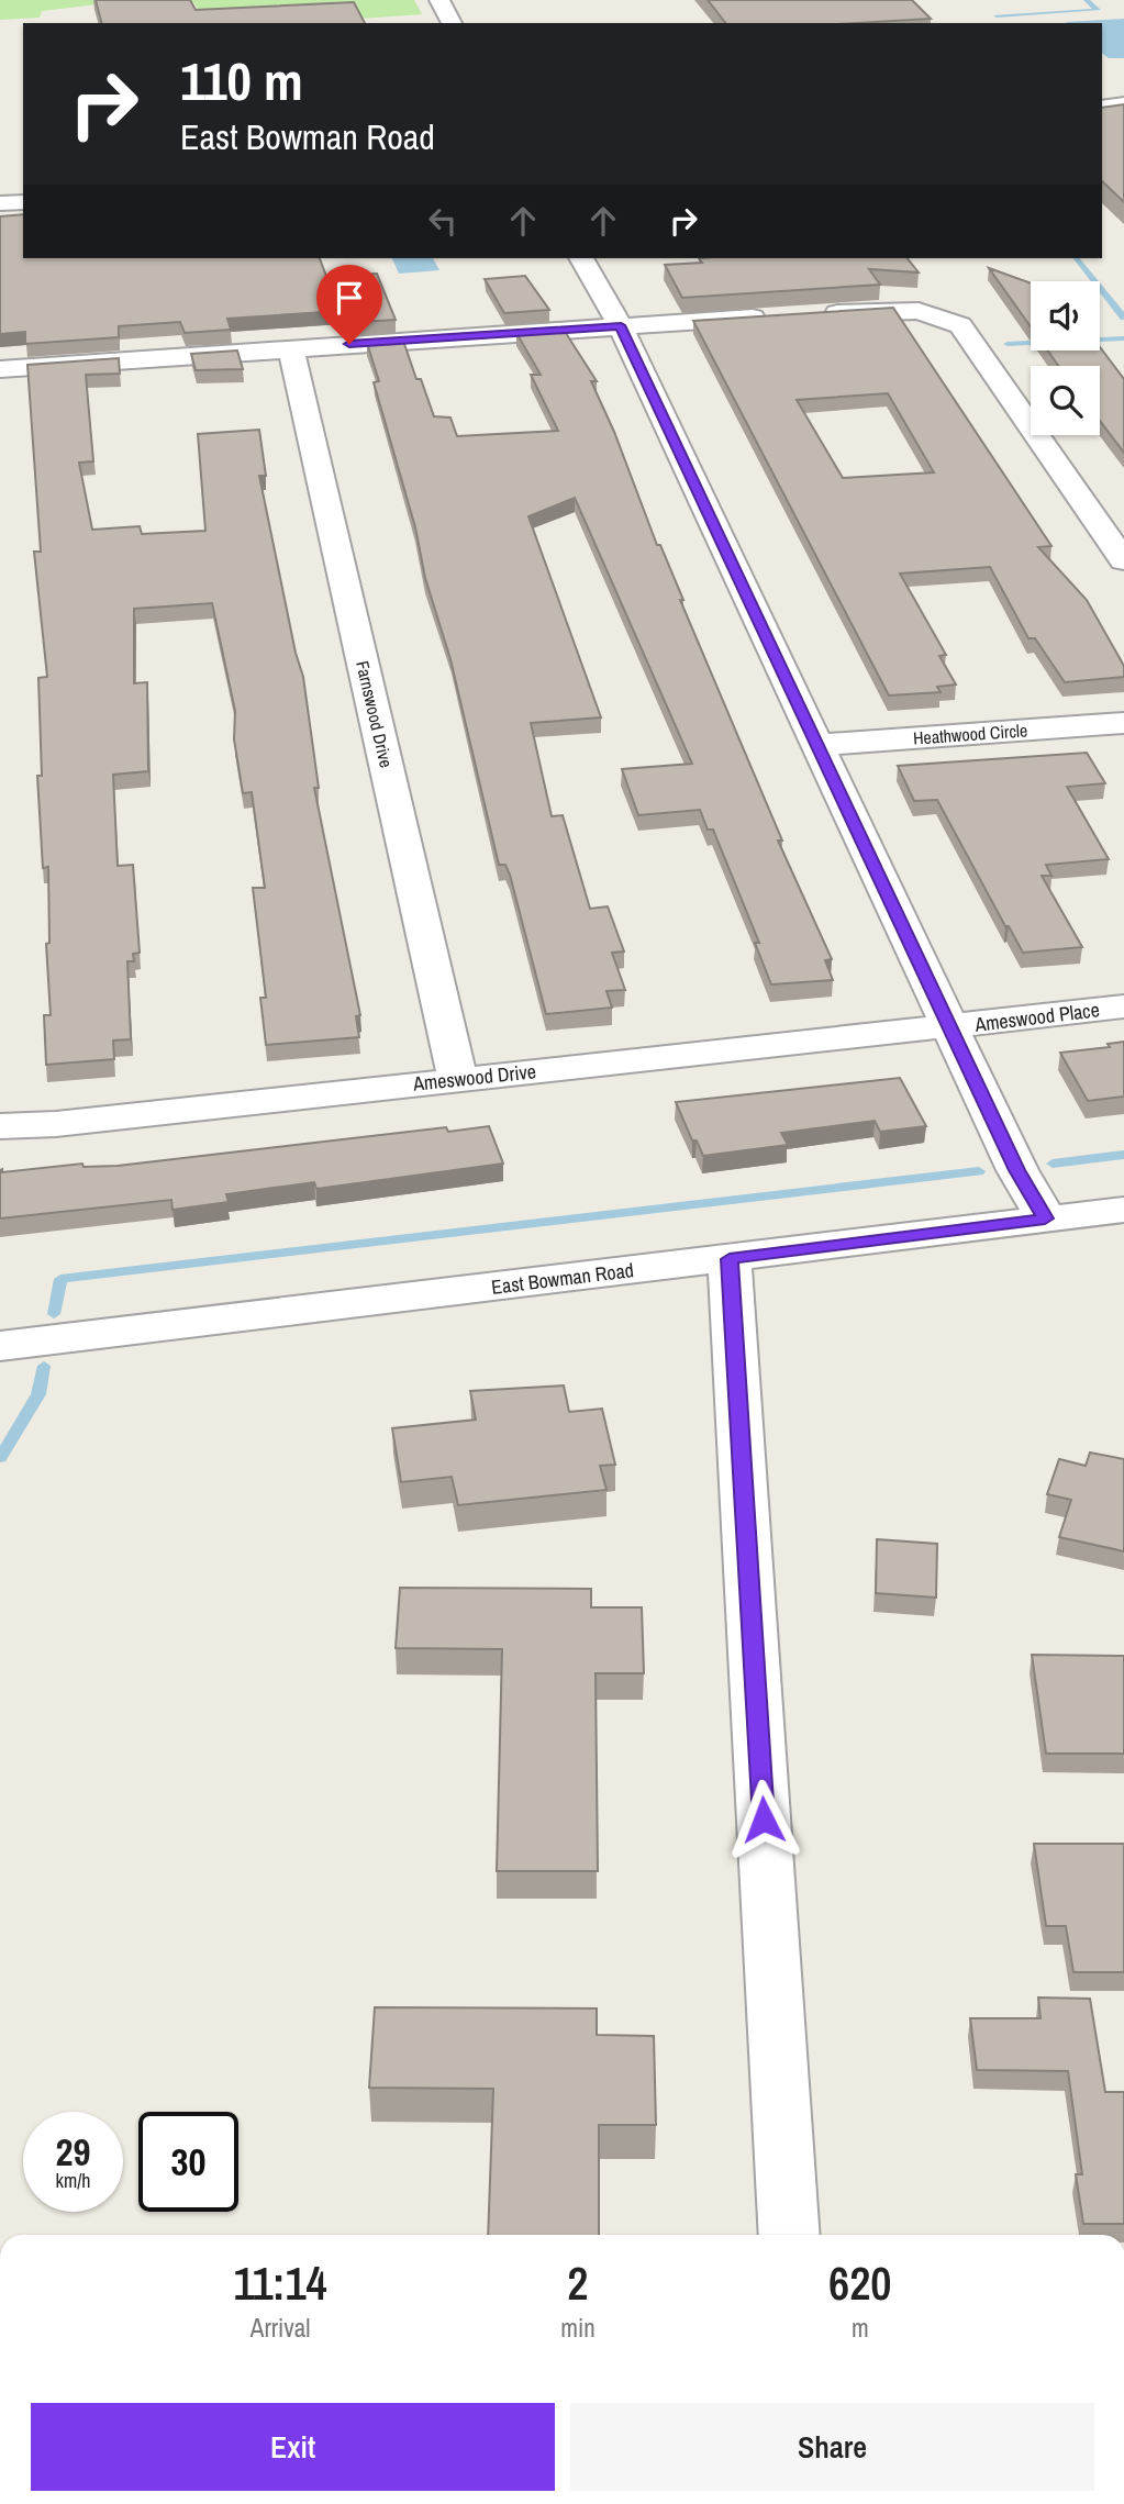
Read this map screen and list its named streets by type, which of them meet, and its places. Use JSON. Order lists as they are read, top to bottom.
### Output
{
  "streets": {
    "street": [
      "Farnswood Drive",
      "Heathwood Circle",
      "Ameswood Place",
      "Ameswood Drive",
      "East Bowman Road"
    ]
  },
  "crossings": [
    ["Farnswood Drive", "Ameswood Drive"],
    ["Ameswood Place", "Ameswood Drive"]
  ],
  "page": {
    "turn": ["110 m", "East Bowman Road"],
    "speed": "29 km/h",
    "limit": "30",
    "eta": [
      "11:14",
      "Arrival",
      "2",
      "min",
      "620",
      "m"
    ],
    "buttons": ["Exit", "Share"]
  }
}
